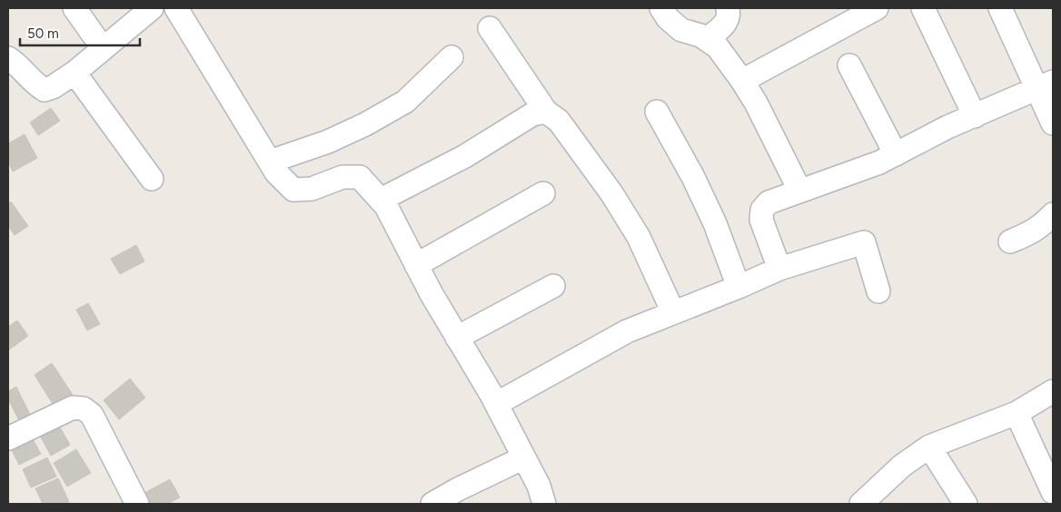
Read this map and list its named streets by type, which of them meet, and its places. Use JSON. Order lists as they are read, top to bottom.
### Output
{
  "scale_bar": "50 m"
}
